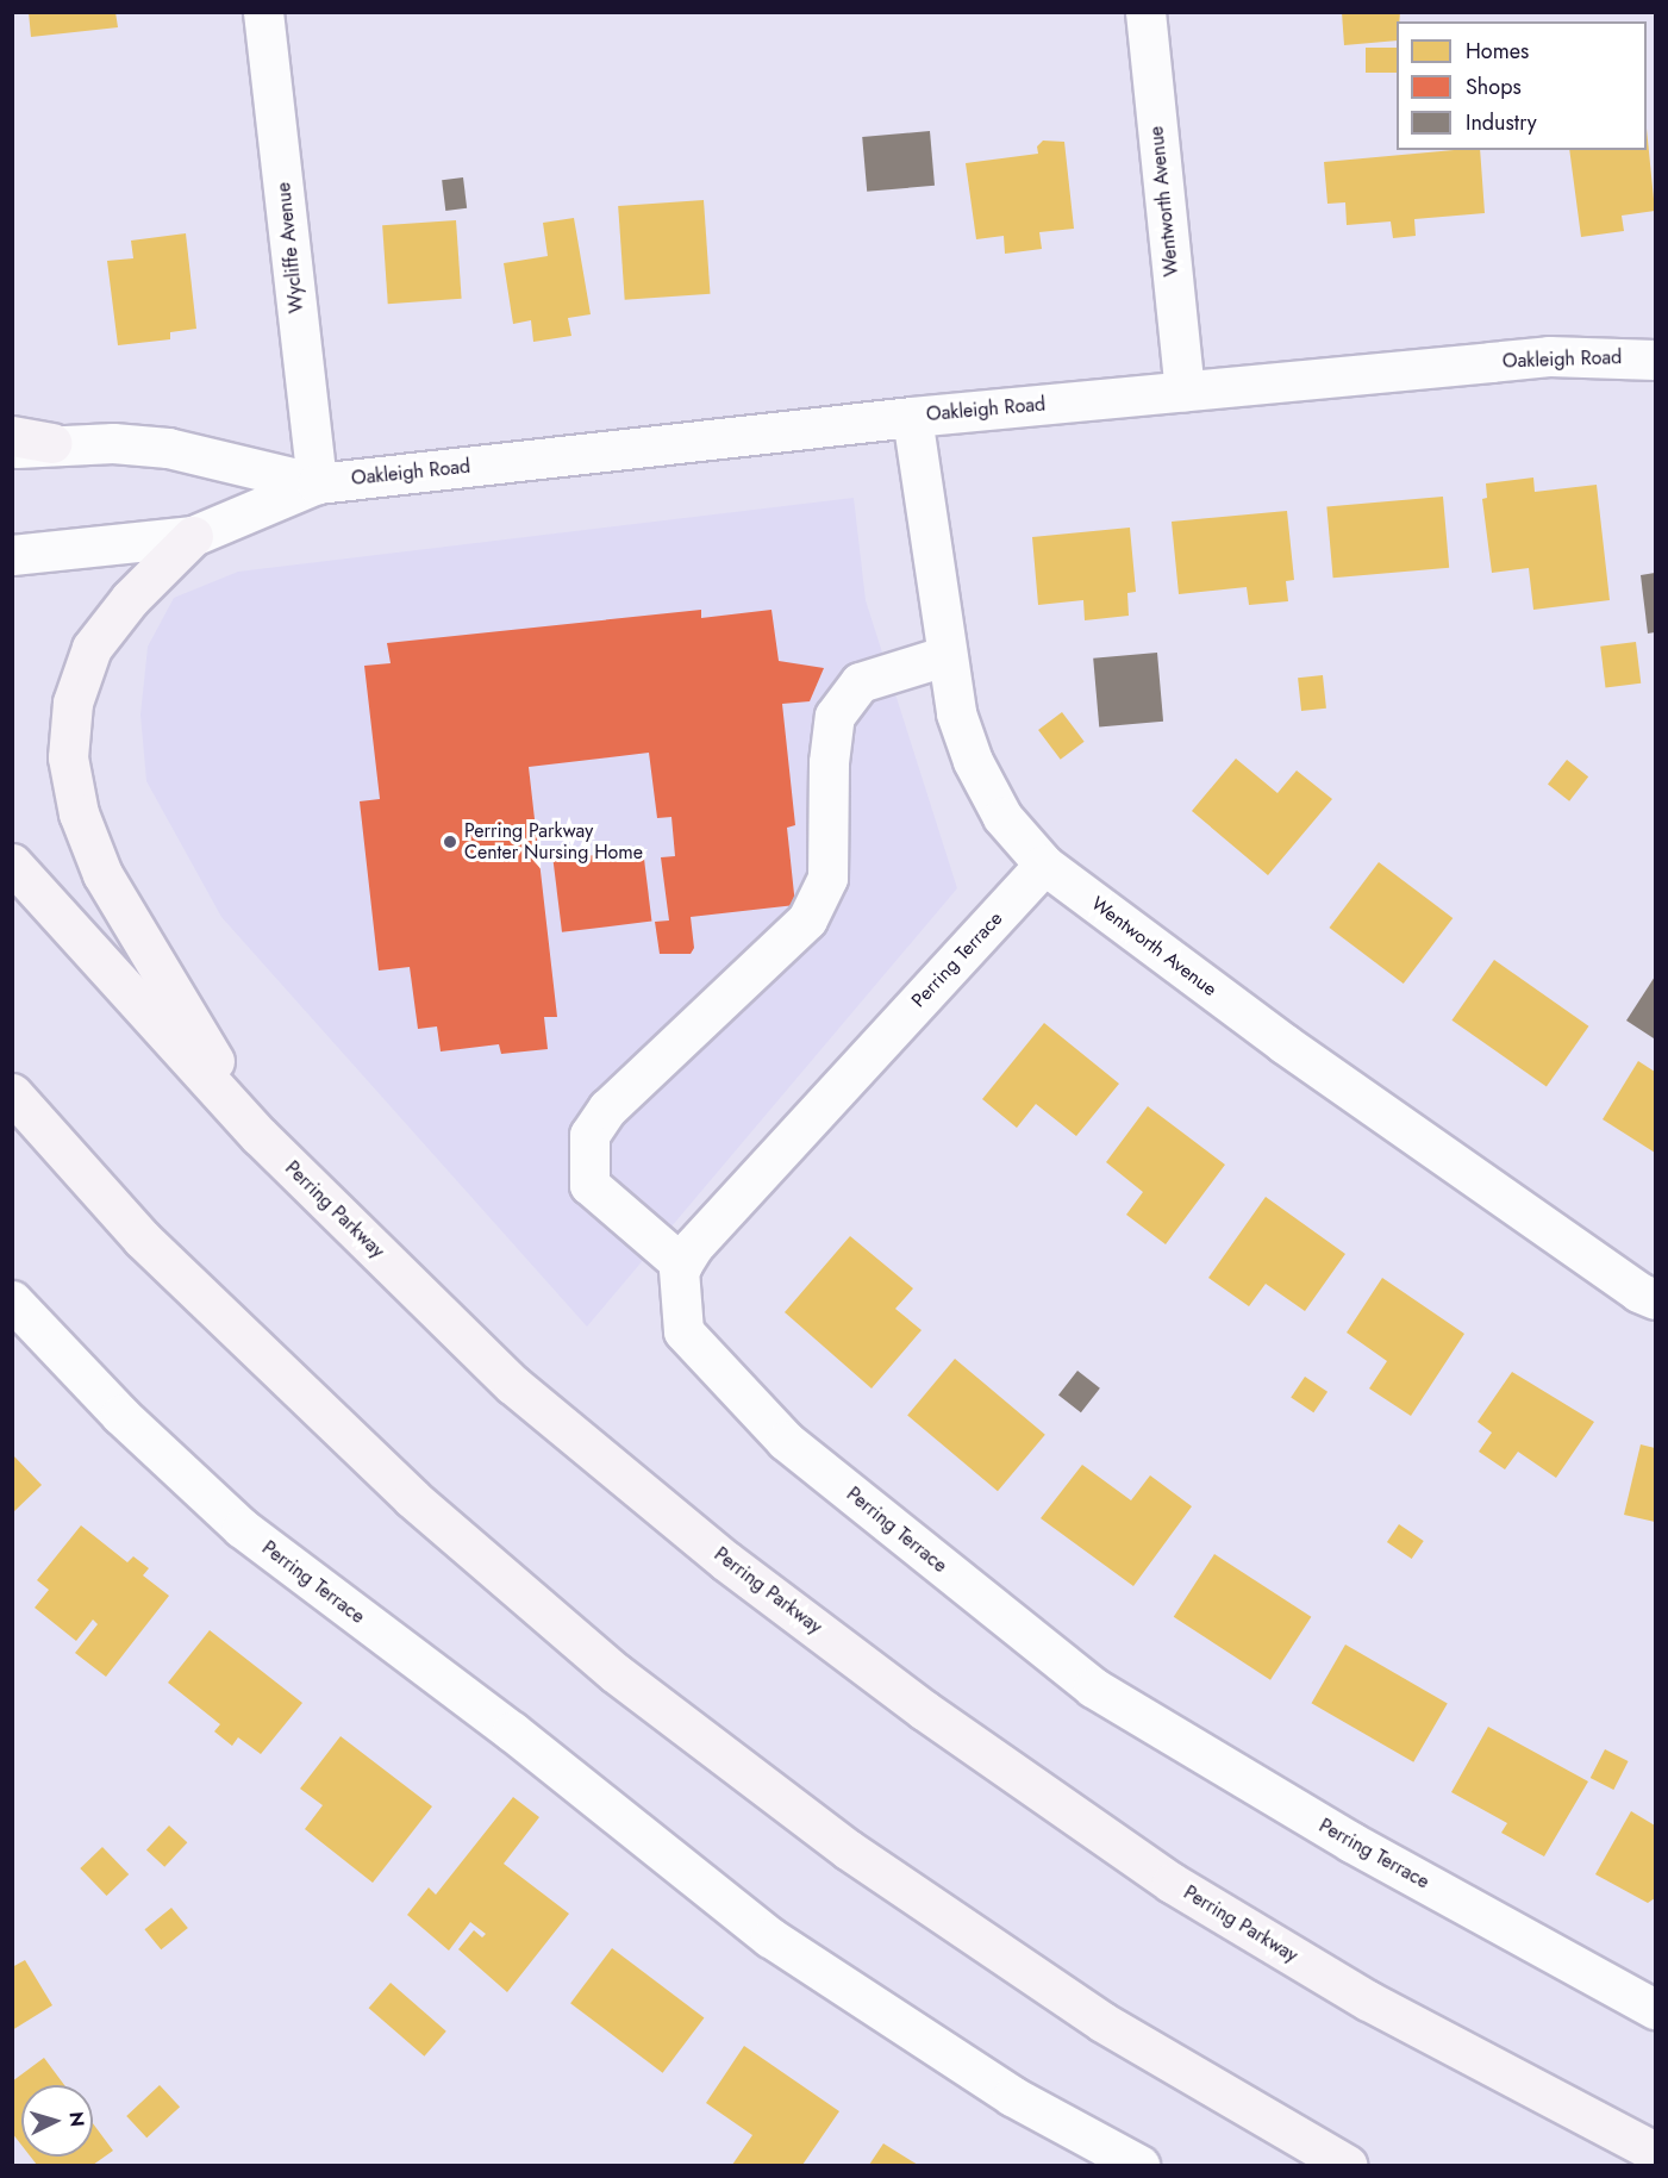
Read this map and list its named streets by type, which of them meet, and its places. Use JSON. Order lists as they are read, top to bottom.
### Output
{
  "streets": {
    "main road": ["Perring Parkway"],
    "street": [
      "Wentworth Avenue",
      "Wycliffe Avenue",
      "Oakleigh Road",
      "Perring Terrace"
    ]
  },
  "crossings": [
    ["Wentworth Avenue", "Oakleigh Road"],
    ["Wentworth Avenue", "Perring Terrace"],
    ["Wycliffe Avenue", "Oakleigh Road"]
  ],
  "places": ["Perring Parkway Center Nursing Home"],
  "legend": ["Homes", "Shops", "Industry"],
  "north": "right"
}
